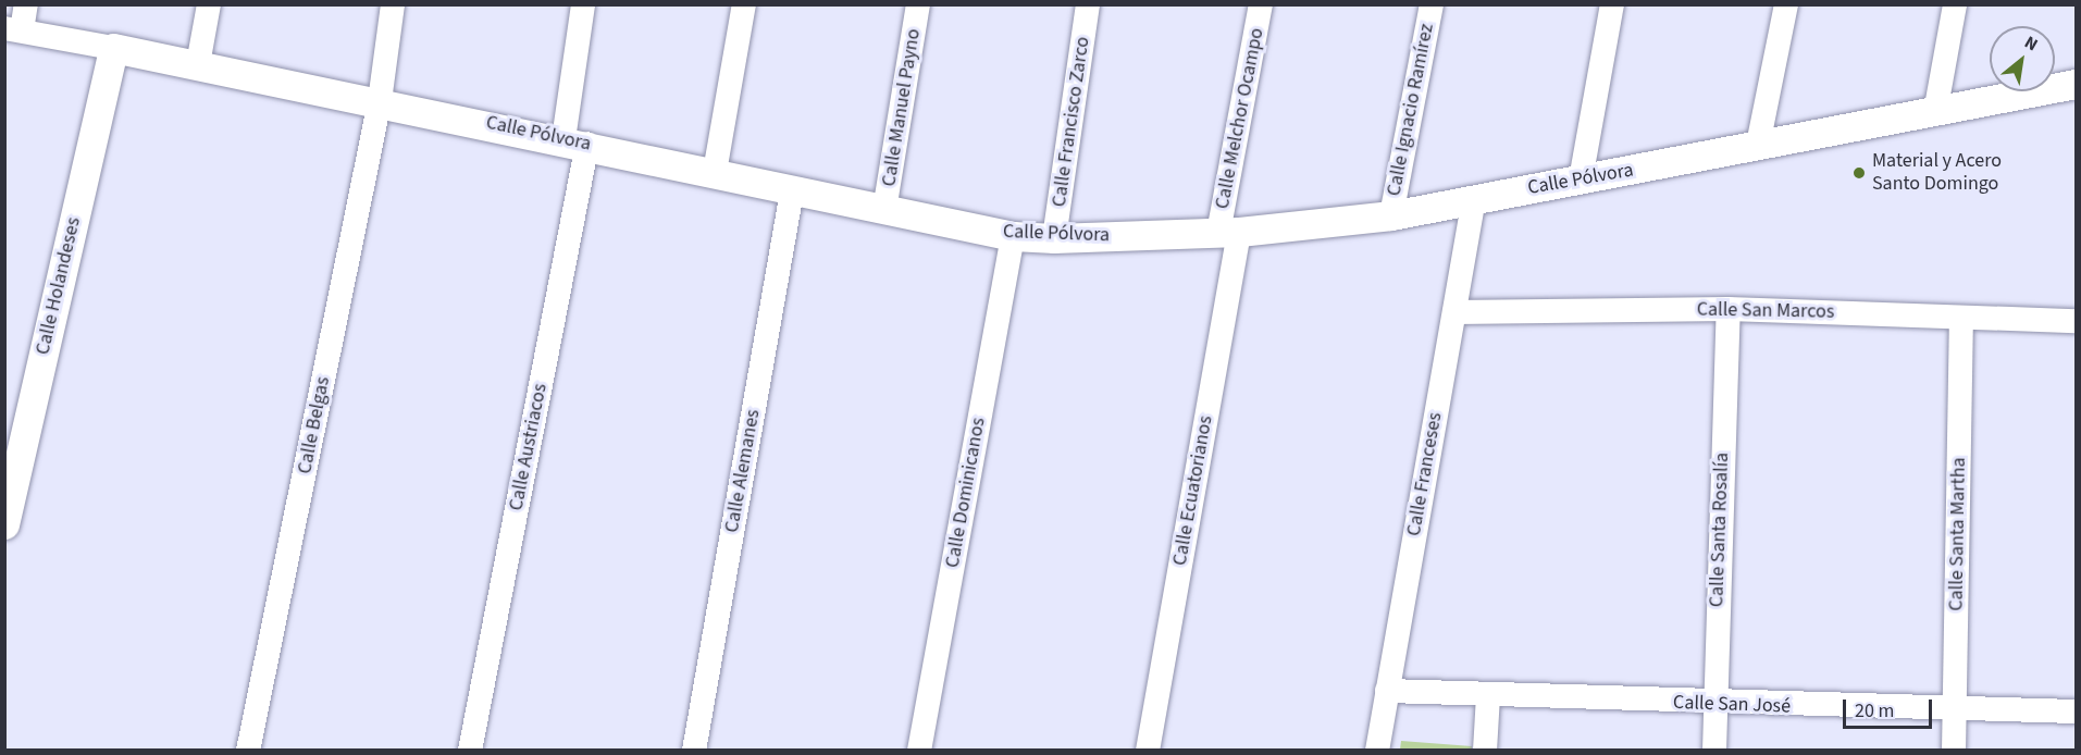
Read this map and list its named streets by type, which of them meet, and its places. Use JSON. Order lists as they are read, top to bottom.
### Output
{
  "streets": {
    "street": [
      "Calle Manuel Payno",
      "Calle Ignacio Ramírez",
      "Calle Melchor Ocampo",
      "Calle Francisco Zarco",
      "Calle Pólvora",
      "Calle Holandeses",
      "Calle San Marcos",
      "Calle Belgas",
      "Calle Austriacos",
      "Calle Alemanes",
      "Calle Franceses",
      "Calle Ecuatorianos",
      "Calle Dominicanos",
      "Calle Santa Rosalía",
      "Calle Santa Martha",
      "Calle San José"
    ]
  },
  "crossings": [
    ["Calle Manuel Payno", "Calle Pólvora"],
    ["Calle Ignacio Ramírez", "Calle Pólvora"],
    ["Calle Melchor Ocampo", "Calle Pólvora"],
    ["Calle Melchor Ocampo", "Calle Ecuatorianos"],
    ["Calle Francisco Zarco", "Calle Pólvora"],
    ["Calle Pólvora", "Calle Holandeses"],
    ["Calle Pólvora", "Calle Belgas"],
    ["Calle Pólvora", "Calle Austriacos"],
    ["Calle Pólvora", "Calle Alemanes"],
    ["Calle Pólvora", "Calle Franceses"],
    ["Calle Pólvora", "Calle Ecuatorianos"],
    ["Calle Pólvora", "Calle Dominicanos"],
    ["Calle San Marcos", "Calle Franceses"],
    ["Calle San Marcos", "Calle Santa Rosalía"],
    ["Calle San Marcos", "Calle Santa Martha"],
    ["Calle Franceses", "Calle San José"],
    ["Calle Santa Rosalía", "Calle San José"],
    ["Calle Santa Martha", "Calle San José"]
  ],
  "places": ["Material y Acero Santo Domingo"],
  "scale_bar": "20 m",
  "north": "top right"
}
